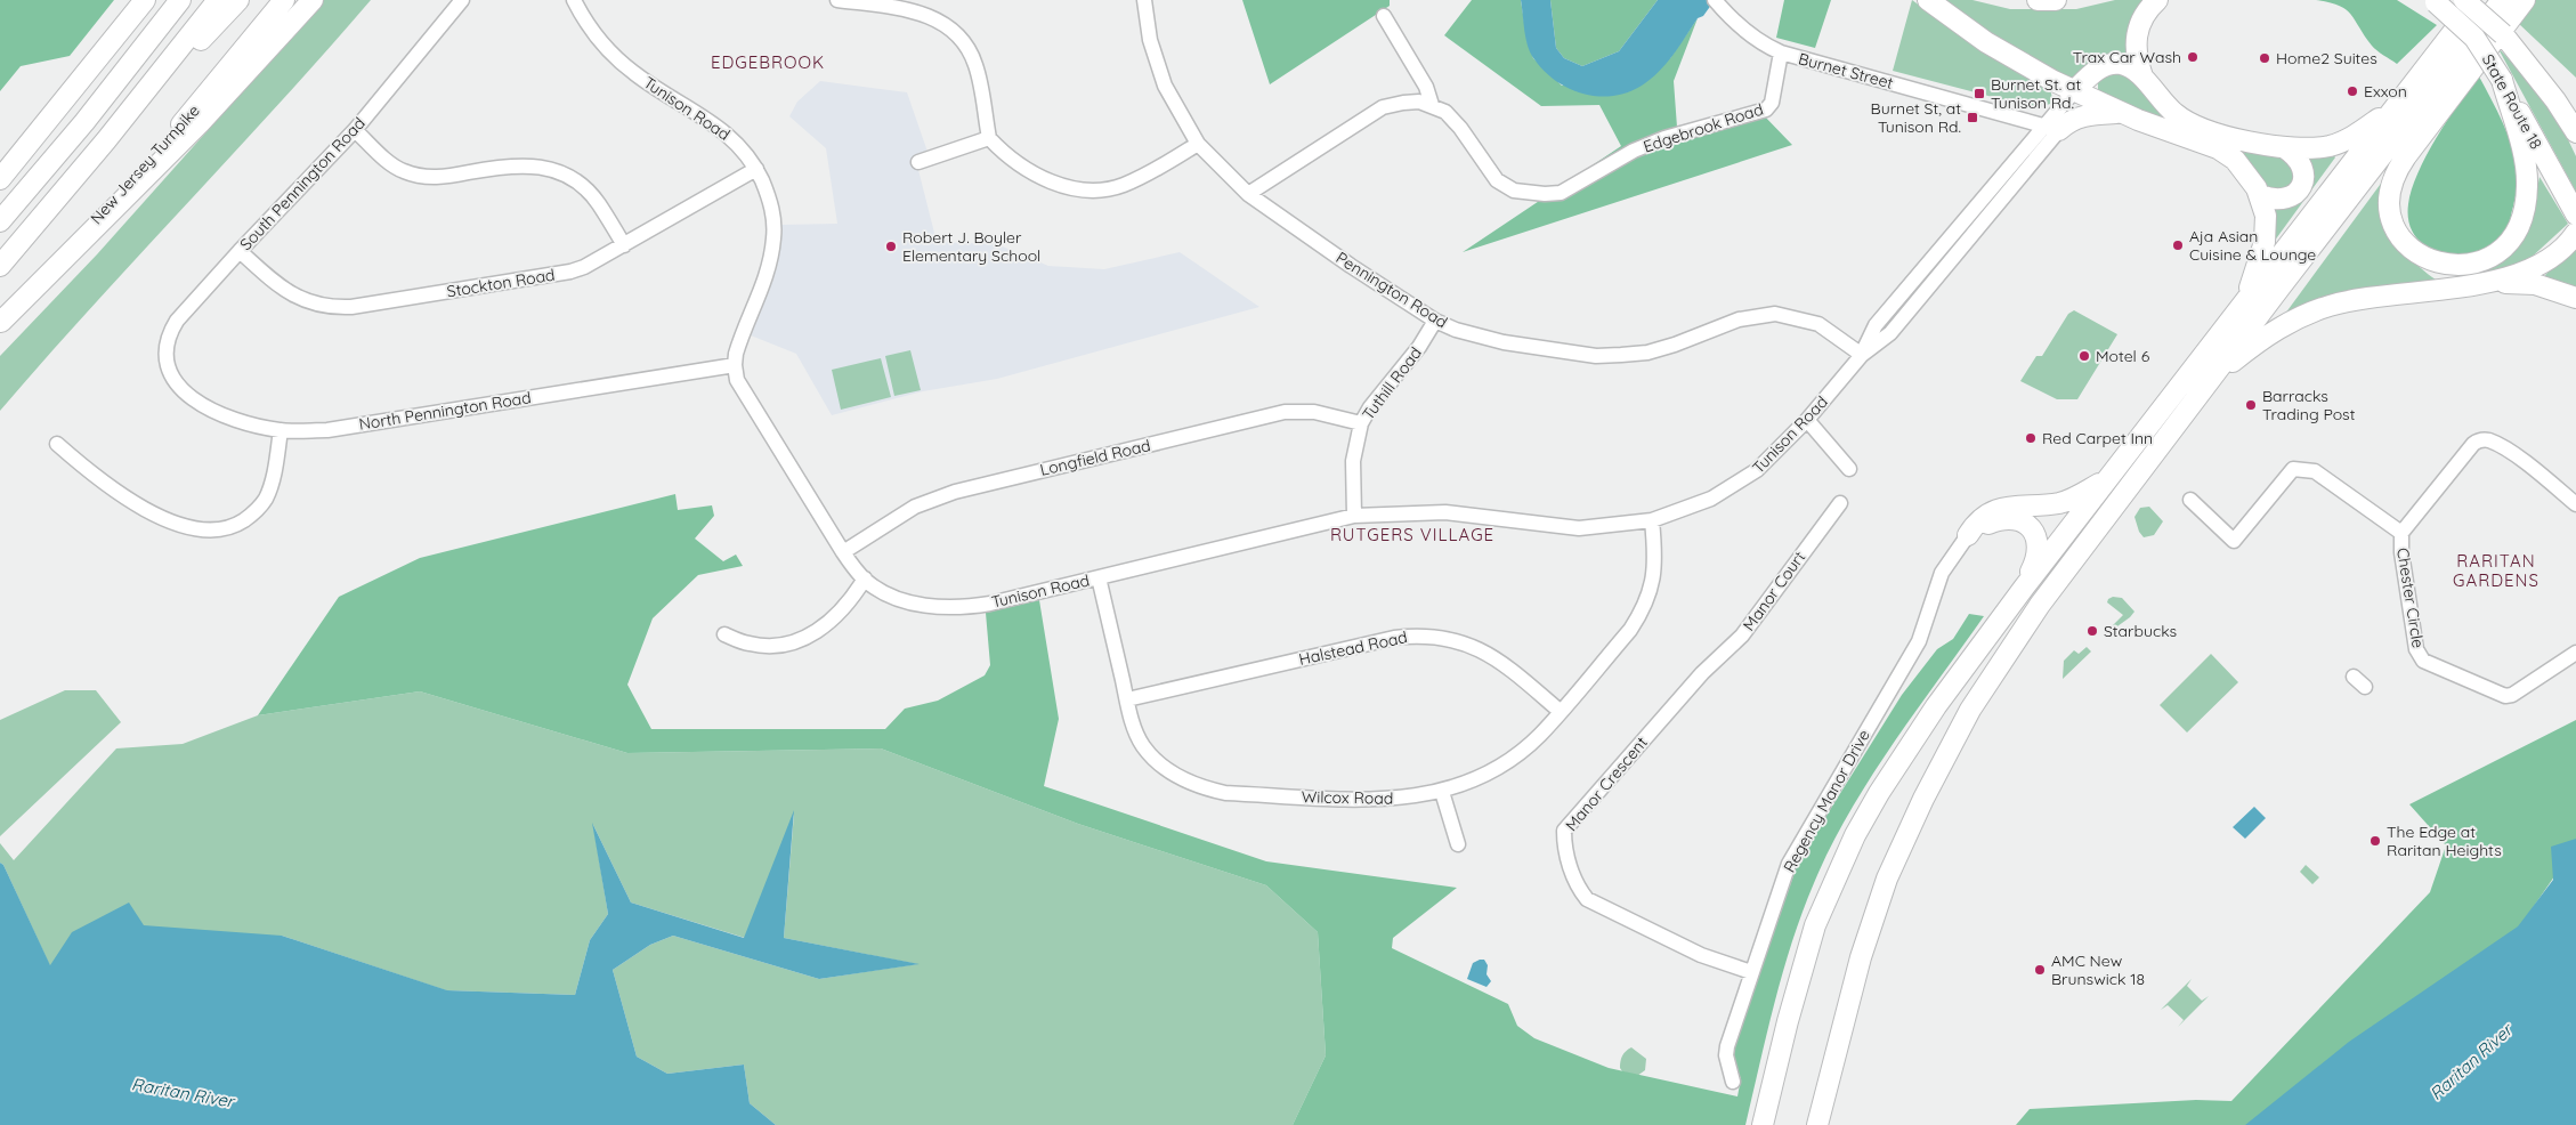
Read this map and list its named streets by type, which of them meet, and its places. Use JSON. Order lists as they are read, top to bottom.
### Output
{
  "streets": {
    "highway": ["State Route 18", "New Jersey Turnpike"],
    "street": [
      "Burnet Street",
      "Tunison Road",
      "Edgebrook Road",
      "South Pennington Road",
      "Stockton Road",
      "Pennington Road",
      "Tuthill Road",
      "North Pennington Road",
      "Longfield Road",
      "Manor Court",
      "Chester Circle",
      "Halstead Road",
      "Manor Crescent",
      "Wilcox Road",
      "Regency Manor Drive"
    ]
  },
  "crossings": [
    ["Burnet Street", "Tunison Road"],
    ["Burnet Street", "Edgebrook Road"],
    ["Tunison Road", "Stockton Road"],
    ["Tunison Road", "Pennington Road"],
    ["Tunison Road", "Tuthill Road"],
    ["Tunison Road", "North Pennington Road"],
    ["Tunison Road", "Longfield Road"],
    ["Tunison Road", "Wilcox Road"],
    ["South Pennington Road", "Stockton Road"],
    ["South Pennington Road", "North Pennington Road"],
    ["Pennington Road", "Tuthill Road"],
    ["Tuthill Road", "Longfield Road"],
    ["Manor Court", "Manor Crescent"],
    ["Halstead Road", "Wilcox Road"],
    ["Manor Crescent", "Regency Manor Drive"]
  ],
  "districts": ["EDGEBROOK", "RUTGERS VILLAGE", "RARITAN GARDENS"],
  "water": ["Raritan River"],
  "places": {
    "other": [
      "Trax Car Wash",
      "Home2 Suites",
      "Exxon",
      "Aja Asian Cuisine & Lounge",
      "Robert J. Boyler Elementary School",
      "Motel 6",
      "Barracks Trading Post",
      "Red Carpet Inn",
      "Starbucks",
      "The Edge at Raritan Heights",
      "AMC New Brunswick 18"
    ],
    "transit": ["Burnet St. at Tunison Rd.", "Burnet St, at Tunison Rd."]
  }
}
